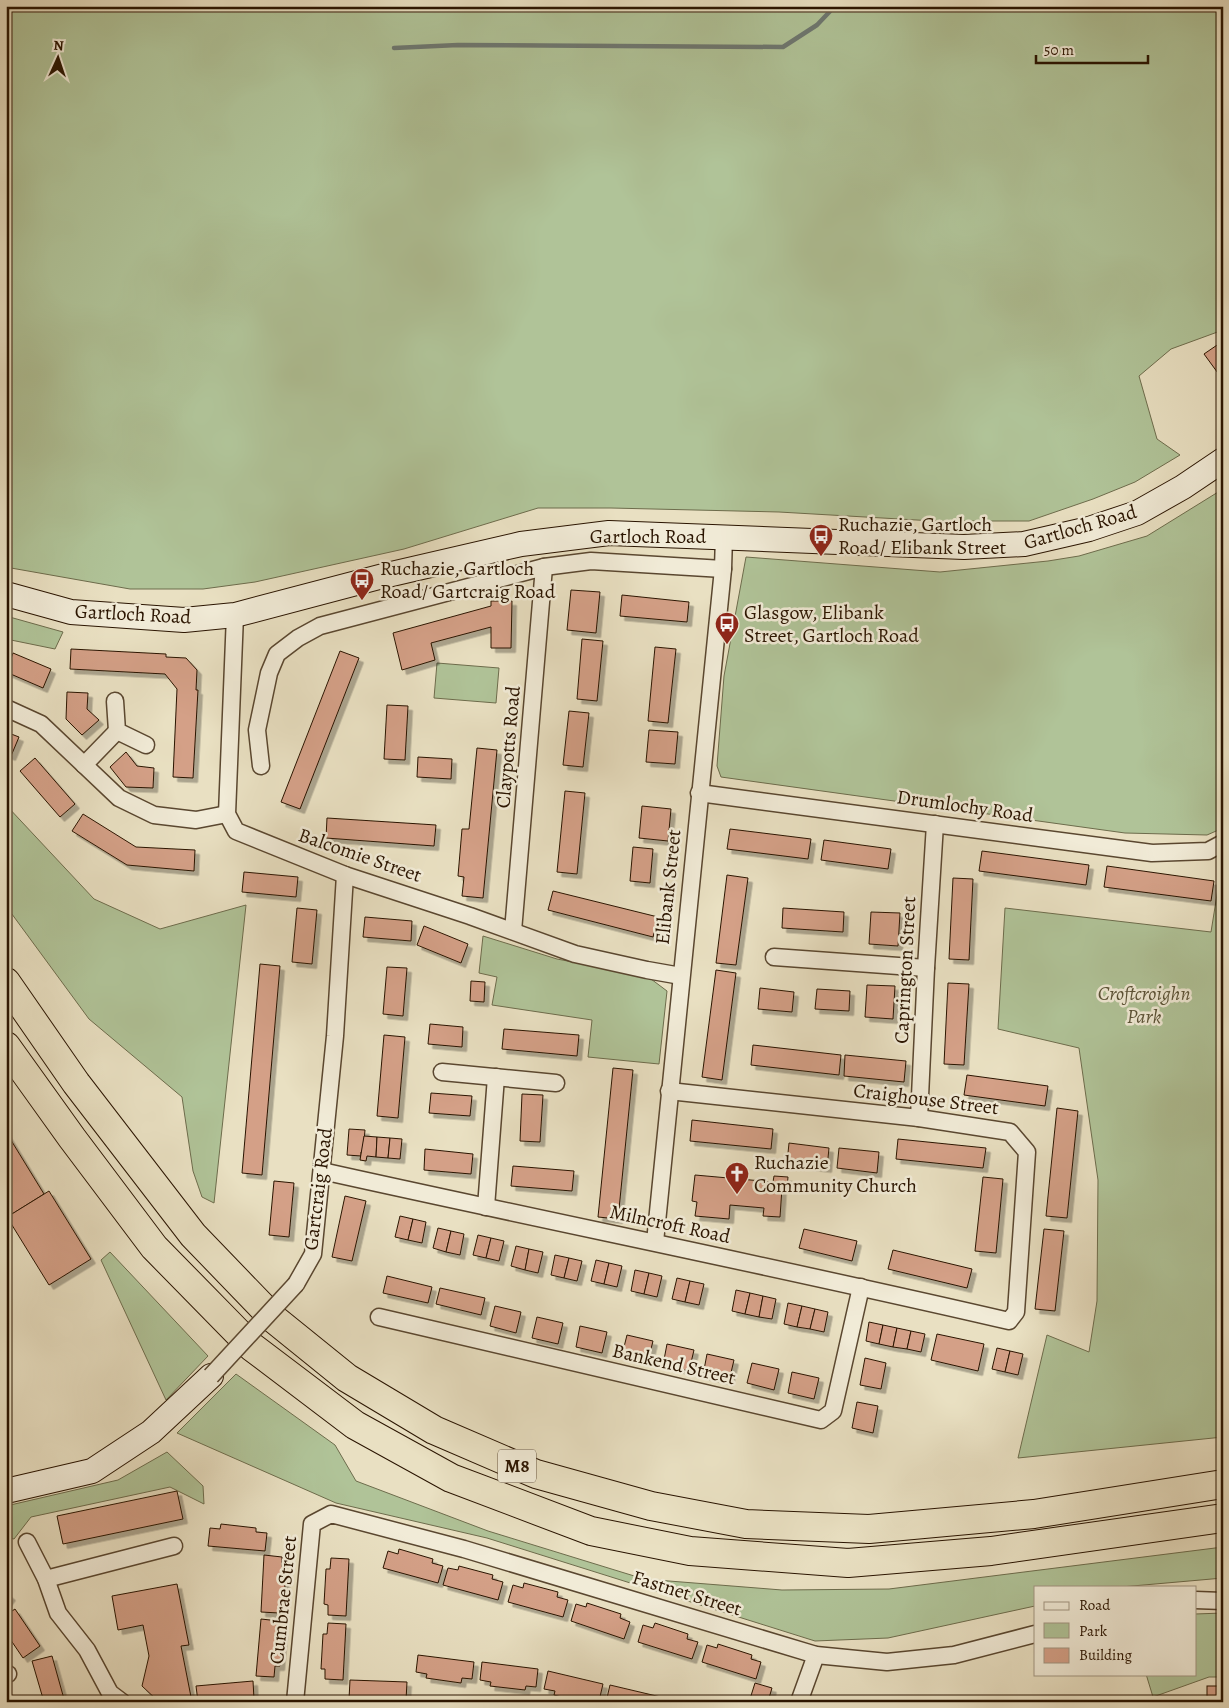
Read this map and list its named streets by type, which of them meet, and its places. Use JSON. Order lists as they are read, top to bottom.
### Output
{
  "streets": {
    "highway": ["M8"],
    "main road": ["Gartloch Road", "Gartcraig Road"],
    "street": [
      "Claypotts Road",
      "Drumlochy Road",
      "Balcomie Street",
      "Elibank Street",
      "Caprington Street",
      "Craighouse Street",
      "Milncroft Road",
      "Bankend Street",
      "Fastnet Street",
      "Cumbrae Street"
    ]
  },
  "crossings": [
    ["Gartloch Road", "Elibank Street"],
    ["Claypotts Road", "Balcomie Street"],
    ["Drumlochy Road", "Elibank Street"],
    ["Drumlochy Road", "Caprington Street"],
    ["Balcomie Street", "Elibank Street"],
    ["Balcomie Street", "Gartcraig Road"],
    ["Elibank Street", "Craighouse Street"],
    ["Elibank Street", "Milncroft Road"],
    ["Caprington Street", "Craighouse Street"],
    ["Craighouse Street", "Milncroft Road"],
    ["Gartcraig Road", "Milncroft Road"],
    ["Milncroft Road", "Bankend Street"],
    ["Fastnet Street", "Cumbrae Street"]
  ],
  "parks": ["Croftcroighn Park"],
  "places": {
    "bus stop": ["Ruchazie, Gartloch Road/ Elibank Street", "Ruchazie, Gartloch Road/ Gartcraig Road", "Glasgow, Elibank Street, Gartloch Road"],
    "church": ["Ruchazie Community Church"]
  },
  "legend": ["Road", "Park", "Building"],
  "scale_bar": "50 m",
  "north": "top"
}
